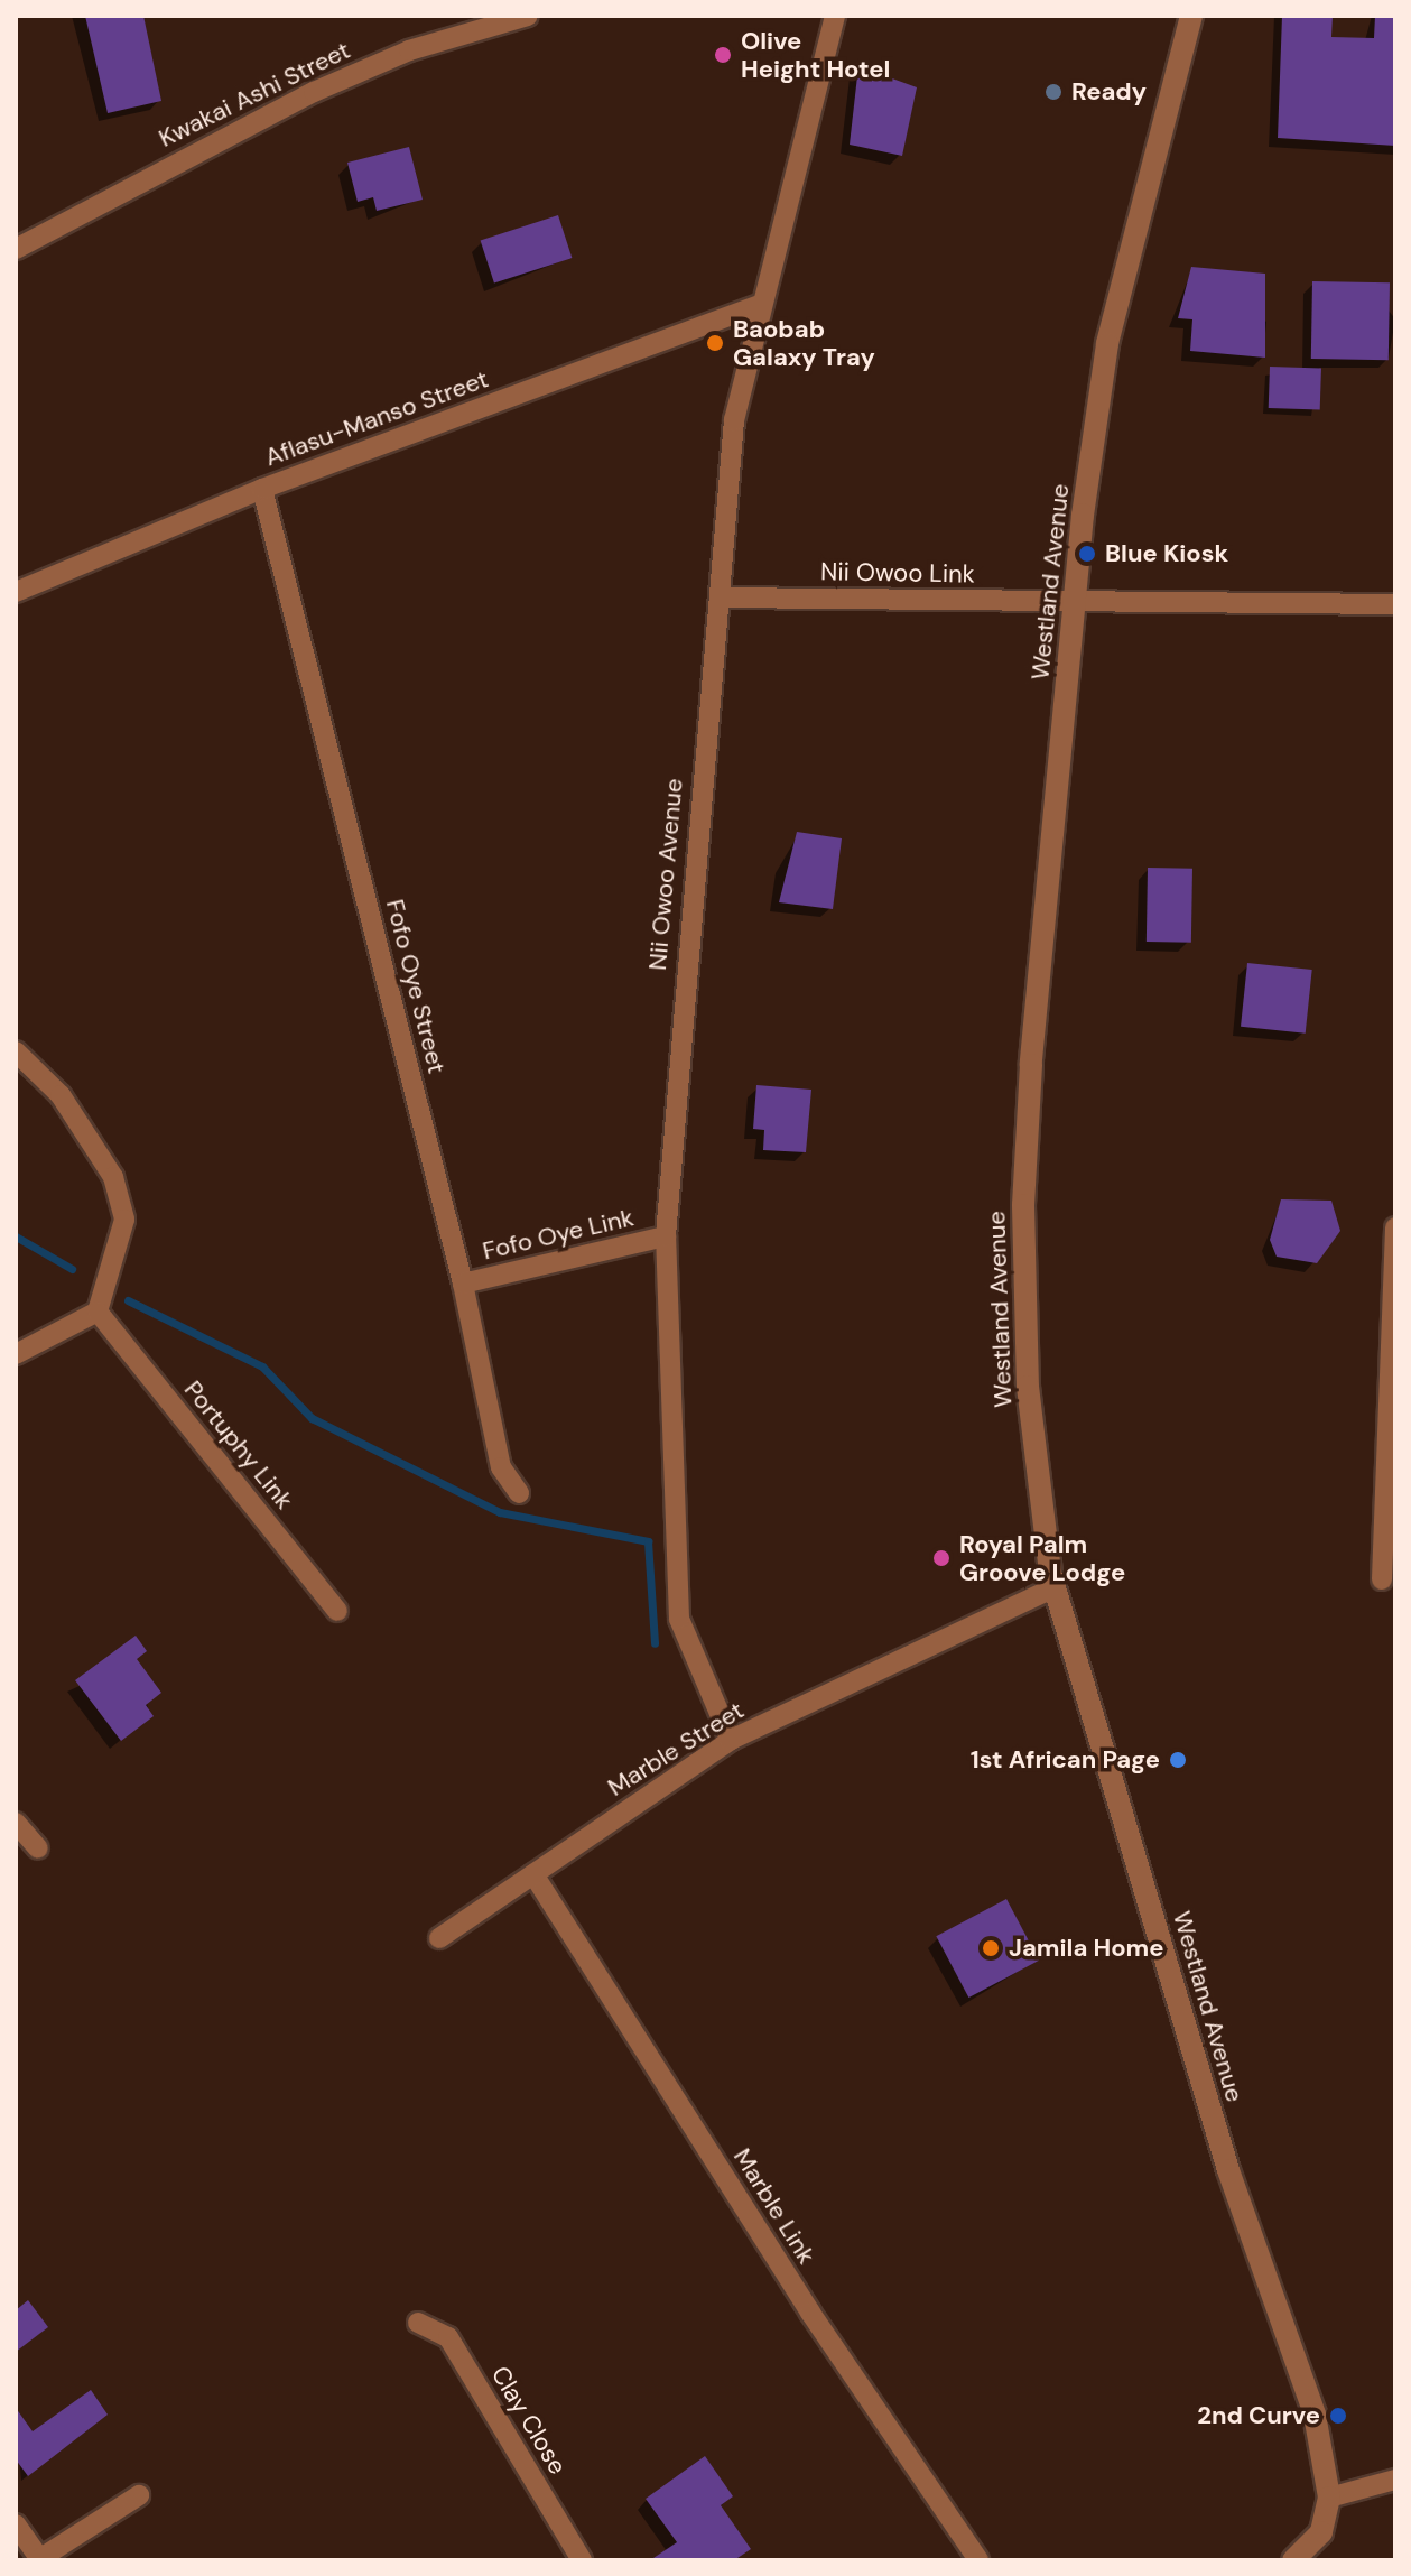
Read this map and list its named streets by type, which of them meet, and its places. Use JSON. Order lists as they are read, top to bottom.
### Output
{
  "streets": {
    "street": [
      "Kwakai Ashi Street",
      "Aflasu-Manso Street",
      "Nii Owoo Link",
      "Westland Avenue",
      "Nii Owoo Avenue",
      "Fofo Oye Street",
      "Fofo Oye Link",
      "Portuphy Link",
      "Marble Street",
      "Marble Link",
      "Clay Close"
    ]
  },
  "crossings": [
    ["Aflasu-Manso Street", "Nii Owoo Avenue"],
    ["Aflasu-Manso Street", "Fofo Oye Street"],
    ["Nii Owoo Link", "Westland Avenue"],
    ["Nii Owoo Link", "Nii Owoo Avenue"],
    ["Westland Avenue", "Marble Street"],
    ["Nii Owoo Avenue", "Fofo Oye Link"],
    ["Nii Owoo Avenue", "Marble Street"],
    ["Fofo Oye Street", "Fofo Oye Link"],
    ["Marble Street", "Marble Link"]
  ],
  "places": [
    "Olive Height Hotel",
    "Ready",
    "Baobab Galaxy Tray",
    "Blue Kiosk",
    "Royal Palm Groove Lodge",
    "1st African Page",
    "Jamila Home",
    "2nd Curve"
  ]
}
